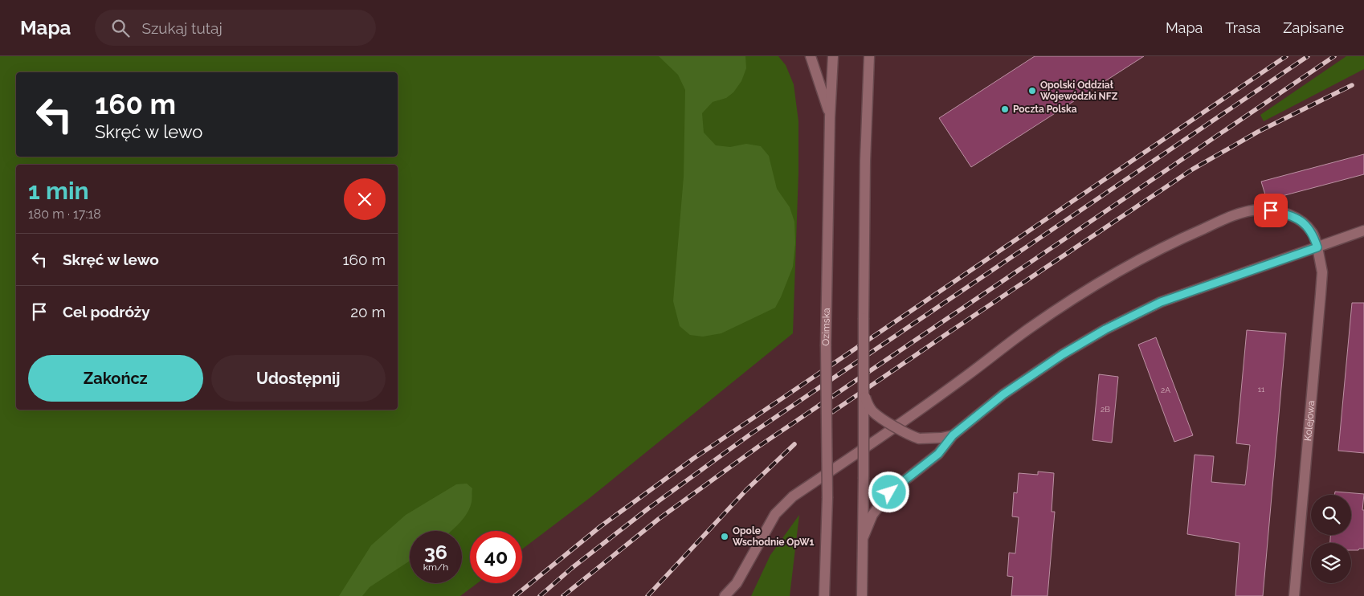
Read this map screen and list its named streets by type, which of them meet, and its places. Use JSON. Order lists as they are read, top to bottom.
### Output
{
  "streets": {
    "street": ["Ozimska", "Kolejowa"]
  },
  "places": ["Opolski Oddział Wojewódzki NFZ", "Poczta Polska", "Opole Wschodnie OpW1"],
  "house_numbers": ["11", "2A", "2B"],
  "page": {
    "header": "Mapa",
    "search": "Szukaj tutaj",
    "nav": ["Mapa", "Trasa", "Zapisane"],
    "turn": ["160 m", "Skręć w lewo"],
    "heading": ["1 min", "180 m · 17:18"],
    "list": [
      {
        "name": "Skręć w lewo",
        "value": "160 m"
      },
      {
        "name": "Cel podróży",
        "value": "20 m"
      }
    ],
    "buttons": ["Zakończ", "Udostępnij"],
    "speed": "36 km/h",
    "limit": "40"
  }
}
